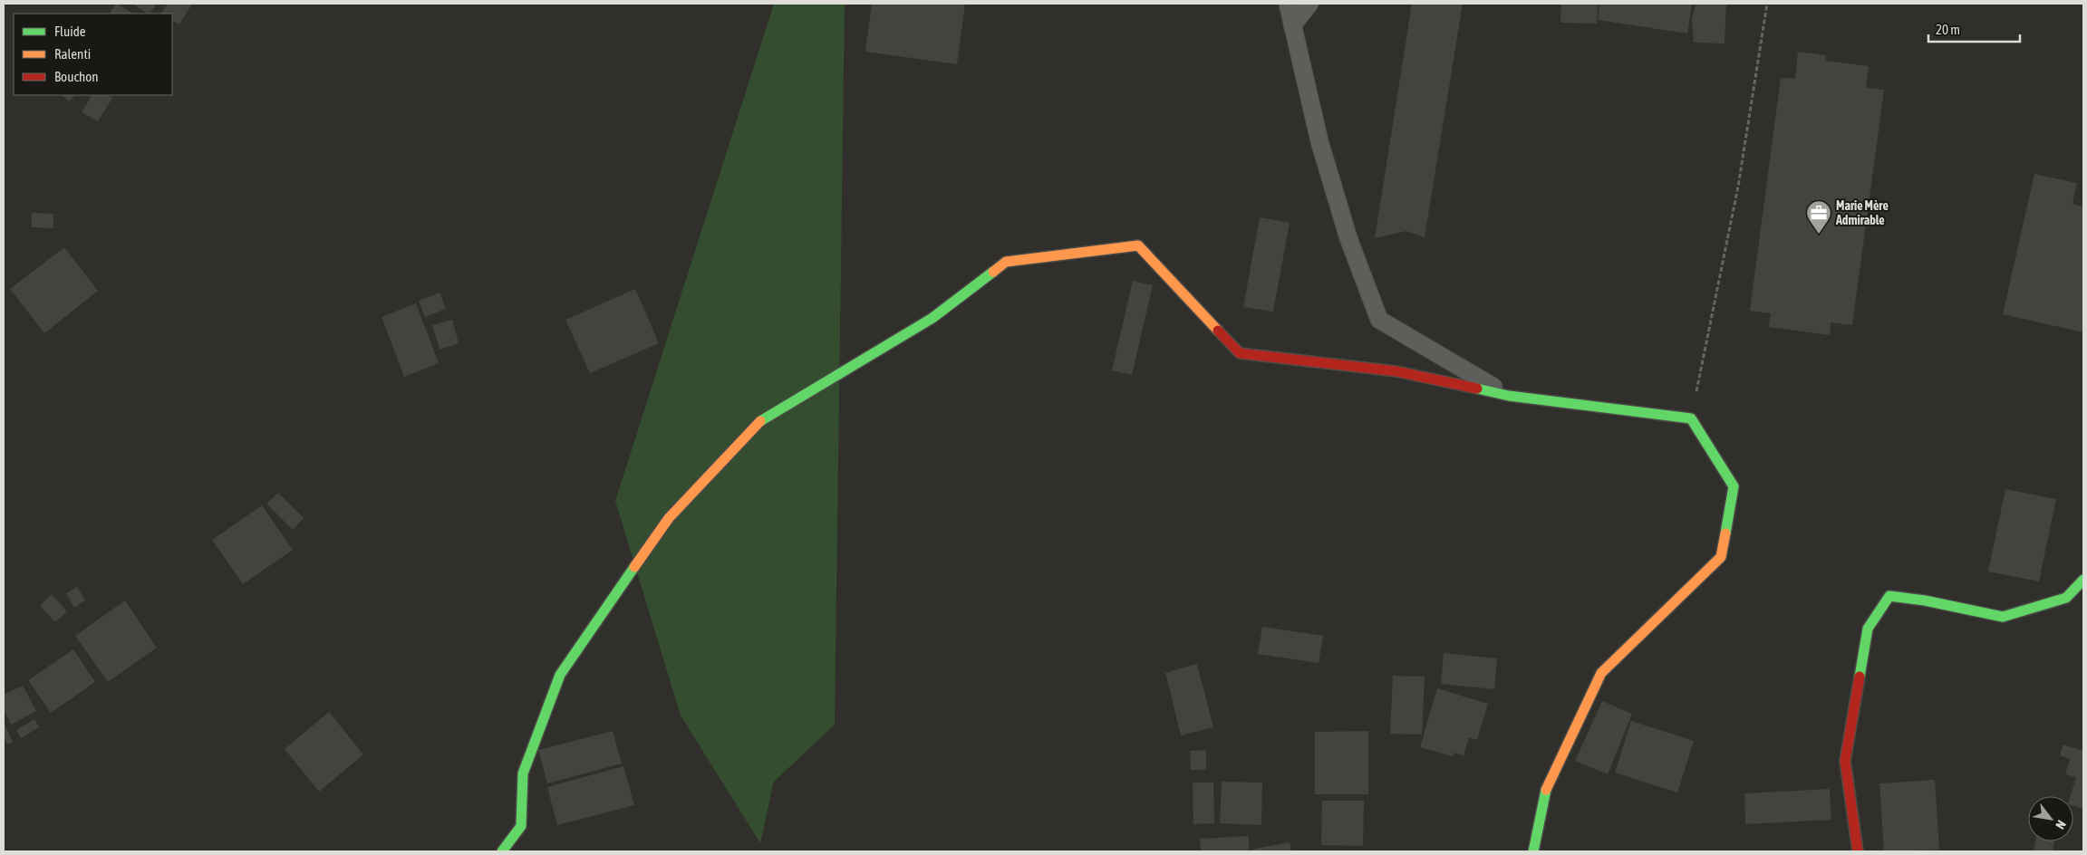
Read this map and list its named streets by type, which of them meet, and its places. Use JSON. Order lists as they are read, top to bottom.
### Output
{
  "places": {
    "office": ["Marie Mère Admirable"]
  },
  "legend": ["Fluide", "Ralenti", "Bouchon"],
  "scale_bar": "20 m",
  "north": "bottom right"
}
